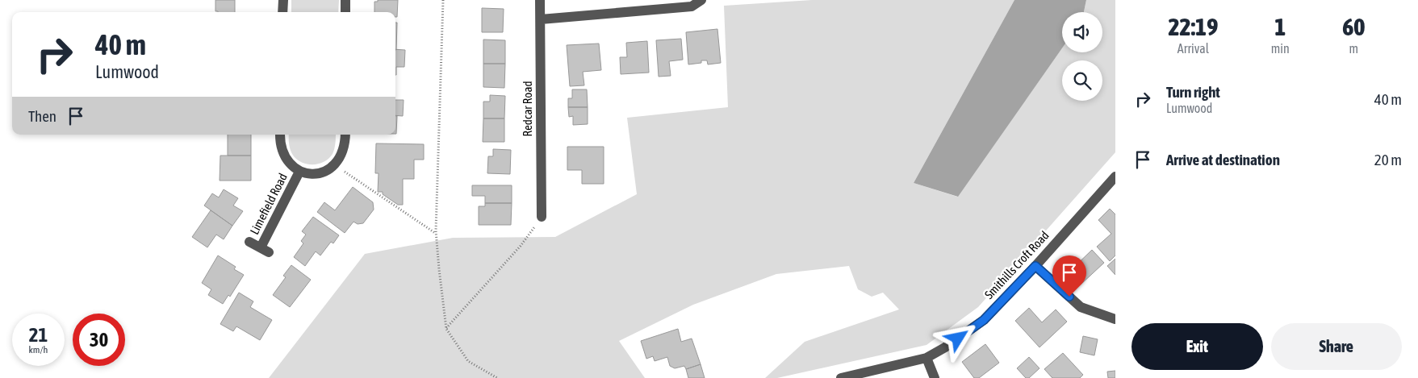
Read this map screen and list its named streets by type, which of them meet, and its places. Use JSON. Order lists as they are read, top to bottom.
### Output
{
  "streets": {
    "street": ["Redcar Road", "Limefield Road", "Smithills Croft Road"]
  },
  "page": {
    "eta": [
      "22:19",
      "Arrival",
      "1",
      "min",
      "60",
      "m"
    ],
    "turn": ["40 m", "Lumwood"],
    "list": [
      {
        "name": "Turn right",
        "note": "Lumwood",
        "value": "40 m"
      },
      {
        "name": "Arrive at destination",
        "value": "20 m"
      }
    ],
    "then": "Then",
    "speed": "21 km/h",
    "limit": "30",
    "buttons": ["Exit", "Share"]
  }
}
